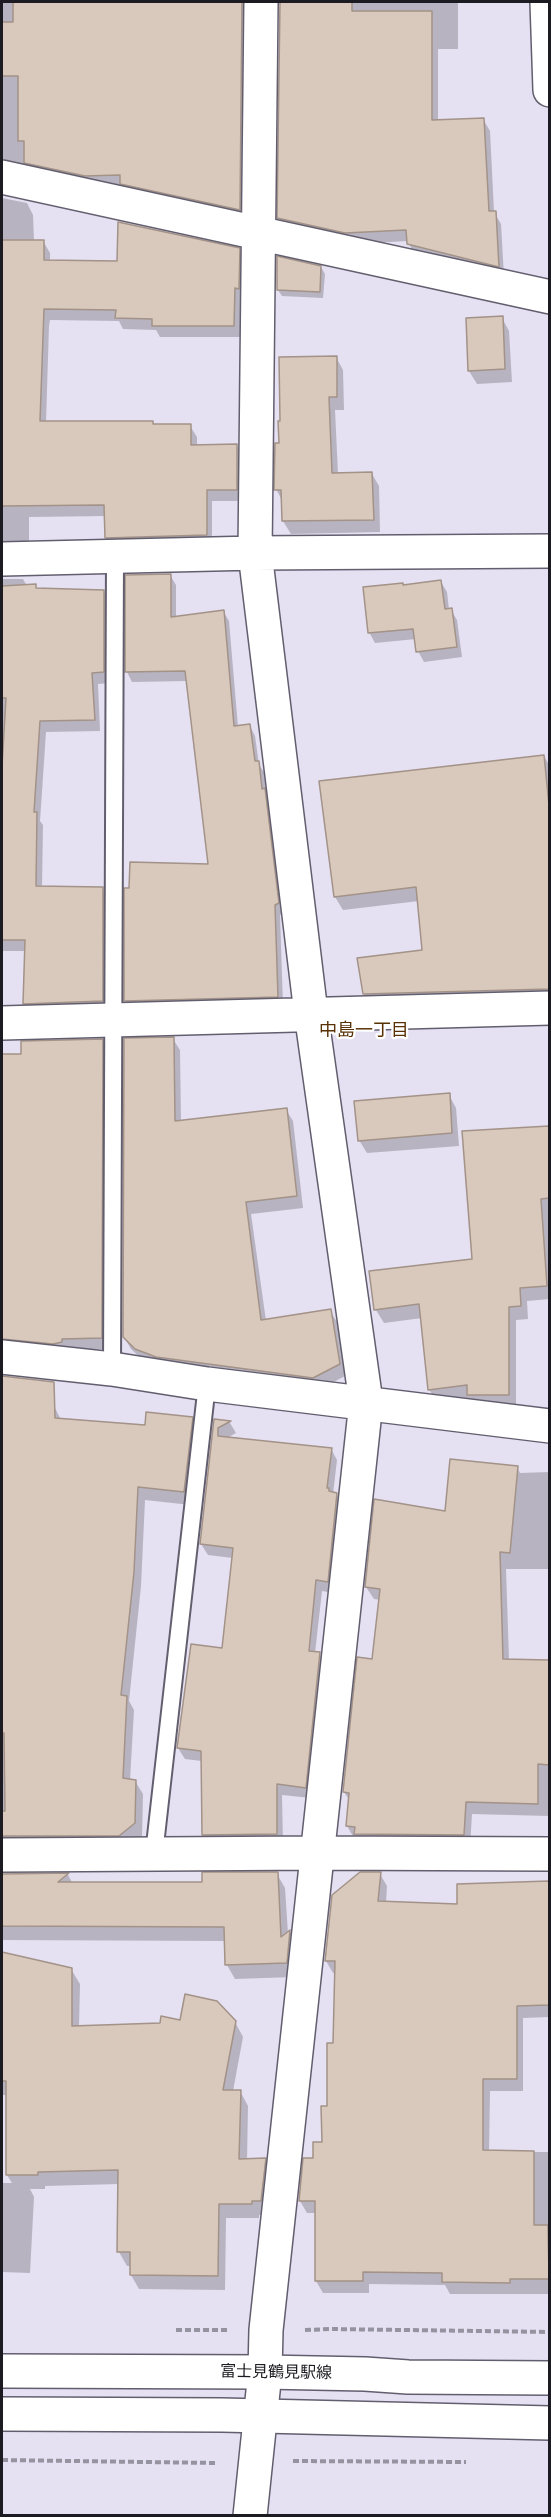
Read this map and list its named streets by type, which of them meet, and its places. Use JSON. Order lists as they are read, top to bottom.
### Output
{
  "streets": {
    "main road": ["富士見鶴見駅線"]
  },
  "districts": ["中島一丁目"]
}
